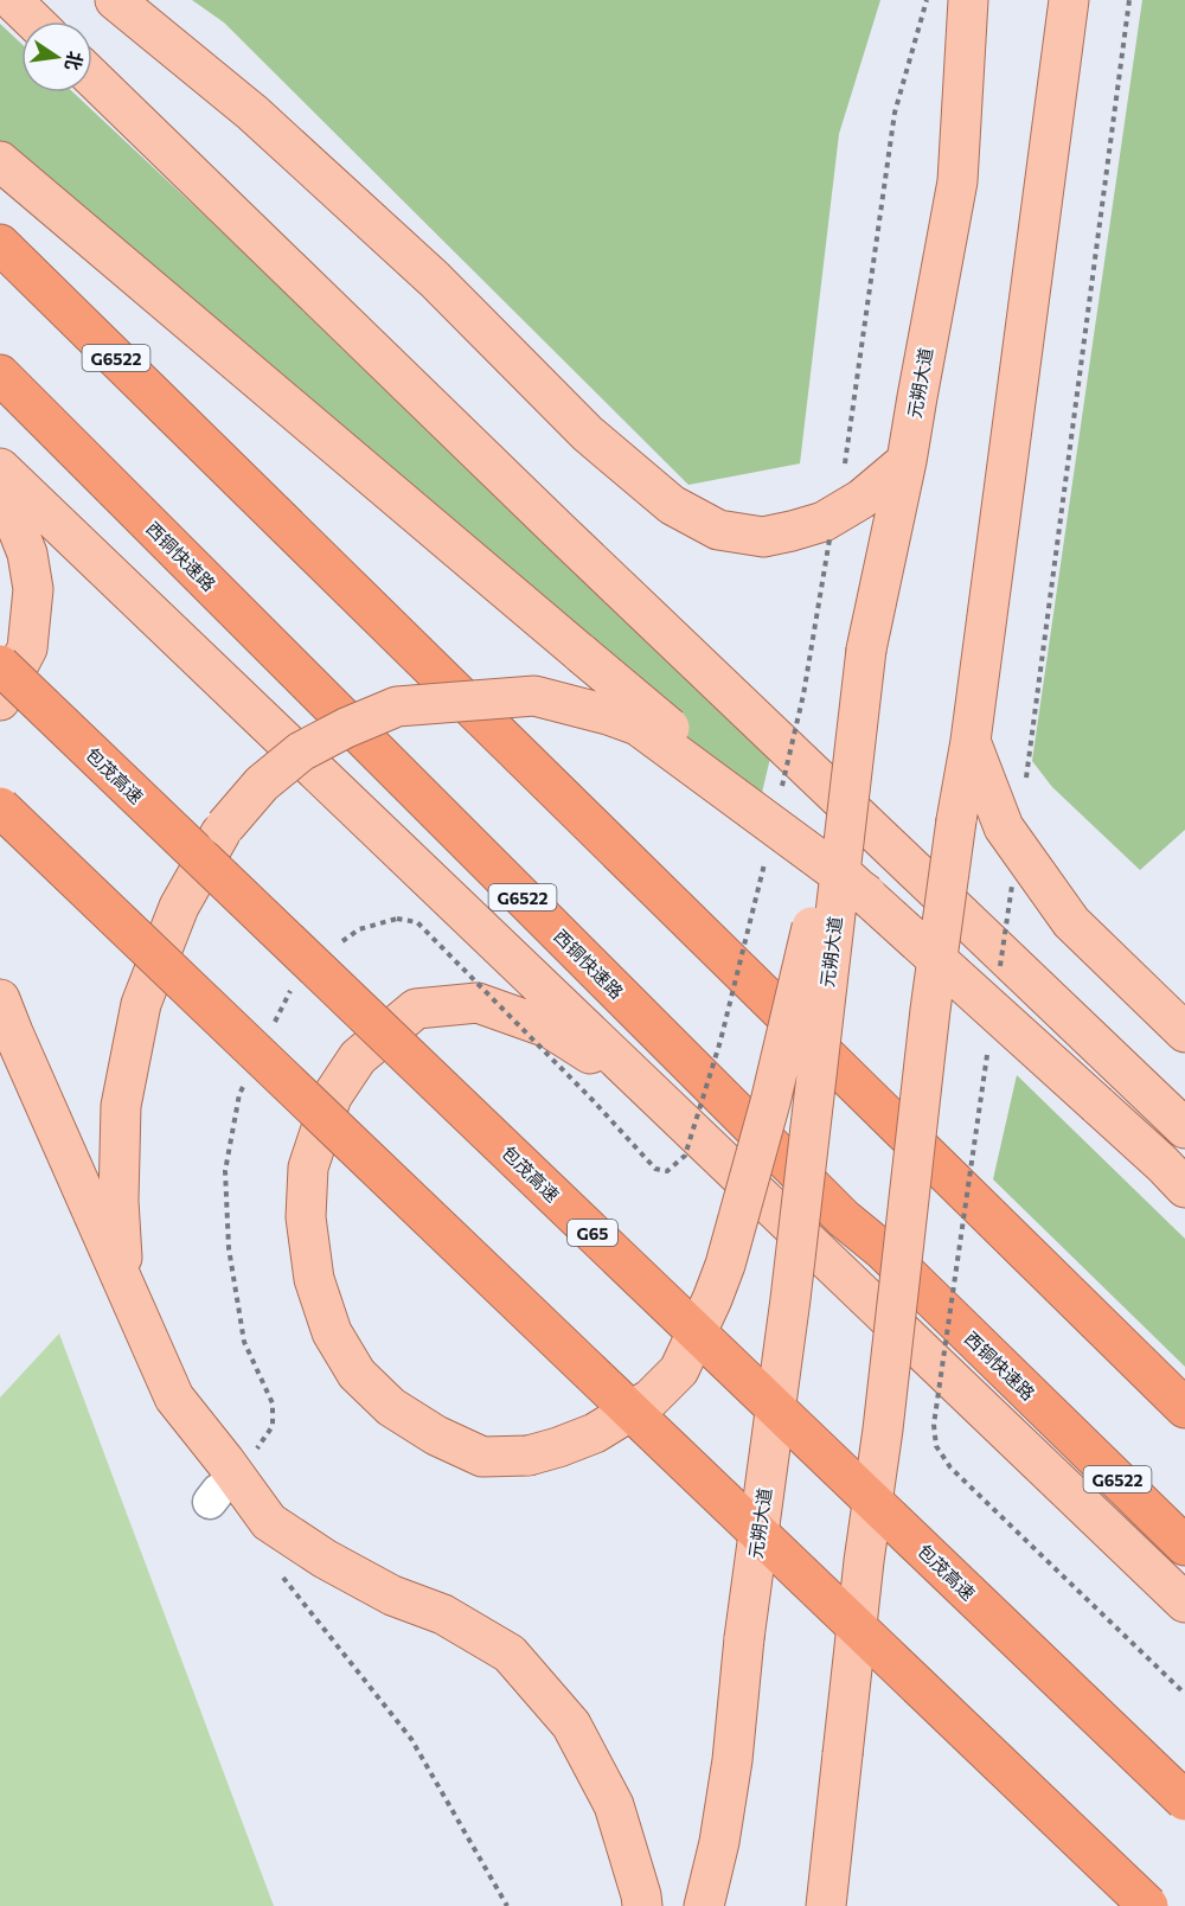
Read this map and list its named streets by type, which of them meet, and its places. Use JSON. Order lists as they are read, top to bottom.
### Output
{
  "streets": {
    "highway": [
      "G6522",
      "西铜快速路",
      "包茂高速",
      "G65"
    ],
    "main road": ["元朔大道"]
  },
  "north": "right"
}
